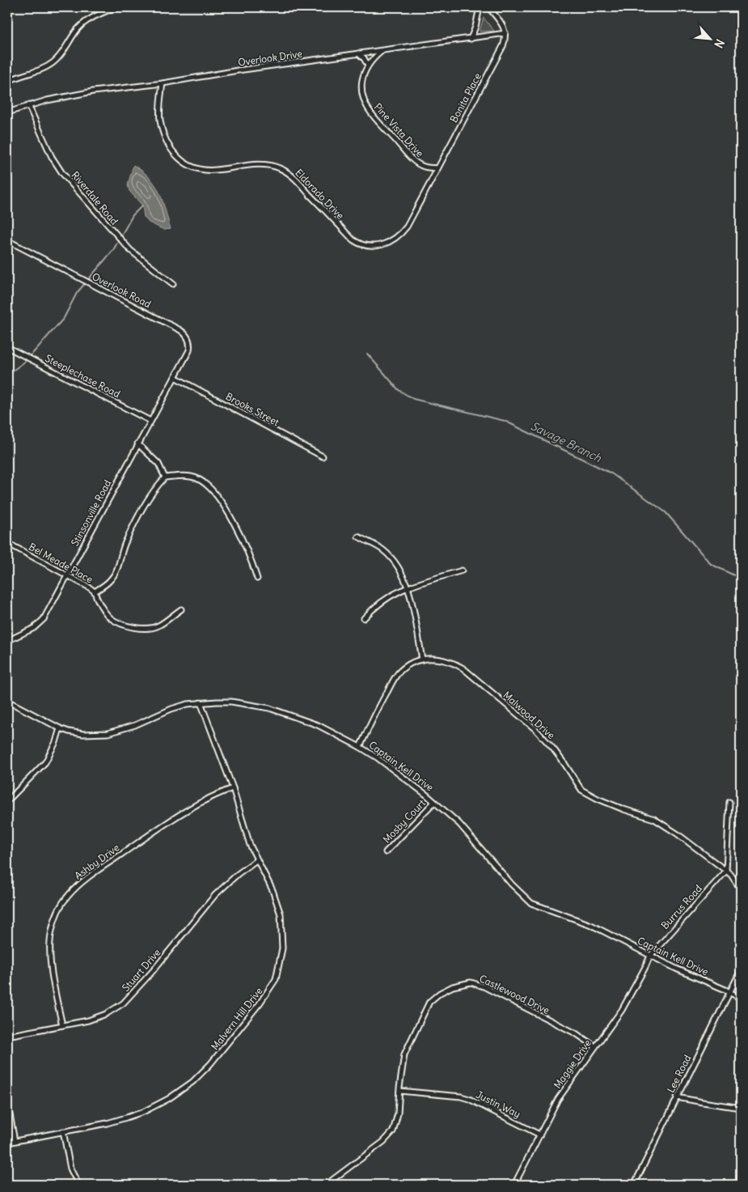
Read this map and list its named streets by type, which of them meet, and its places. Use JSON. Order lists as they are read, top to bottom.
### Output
{
  "streets": {
    "street": [
      "Overlook Drive",
      "Bonita Place",
      "Pine Vista Drive",
      "Eldorado Drive",
      "Riverdale Road",
      "Overlook Road",
      "Steeplechase Road",
      "Brooks Street",
      "Stinsonville Road",
      "Bel Meade Place",
      "Malwood Drive",
      "Captain Kell Drive",
      "Mosby Court",
      "Ashby Drive",
      "Burrus Road",
      "Stuart Drive",
      "Castlewood Drive",
      "Malvern Hill Drive",
      "Maggie Drive",
      "Lee Road",
      "Justin Way"
    ]
  },
  "crossings": [
    ["Overlook Drive", "Bonita Place"],
    ["Overlook Drive", "Pine Vista Drive"],
    ["Overlook Drive", "Eldorado Drive"],
    ["Overlook Drive", "Riverdale Road"],
    ["Bonita Place", "Pine Vista Drive"],
    ["Bonita Place", "Eldorado Drive"],
    ["Pine Vista Drive", "Eldorado Drive"],
    ["Overlook Road", "Brooks Street"],
    ["Overlook Road", "Stinsonville Road"],
    ["Steeplechase Road", "Stinsonville Road"],
    ["Brooks Street", "Stinsonville Road"],
    ["Stinsonville Road", "Bel Meade Place"],
    ["Malwood Drive", "Captain Kell Drive"],
    ["Malwood Drive", "Burrus Road"],
    ["Captain Kell Drive", "Mosby Court"],
    ["Captain Kell Drive", "Burrus Road"],
    ["Captain Kell Drive", "Malvern Hill Drive"],
    ["Captain Kell Drive", "Maggie Drive"],
    ["Captain Kell Drive", "Lee Road"],
    ["Ashby Drive", "Stuart Drive"],
    ["Ashby Drive", "Malvern Hill Drive"],
    ["Burrus Road", "Maggie Drive"],
    ["Stuart Drive", "Malvern Hill Drive"],
    ["Castlewood Drive", "Maggie Drive"],
    ["Castlewood Drive", "Justin Way"],
    ["Maggie Drive", "Justin Way"]
  ],
  "water": ["Savage Branch"],
  "north": "bottom right"
}
